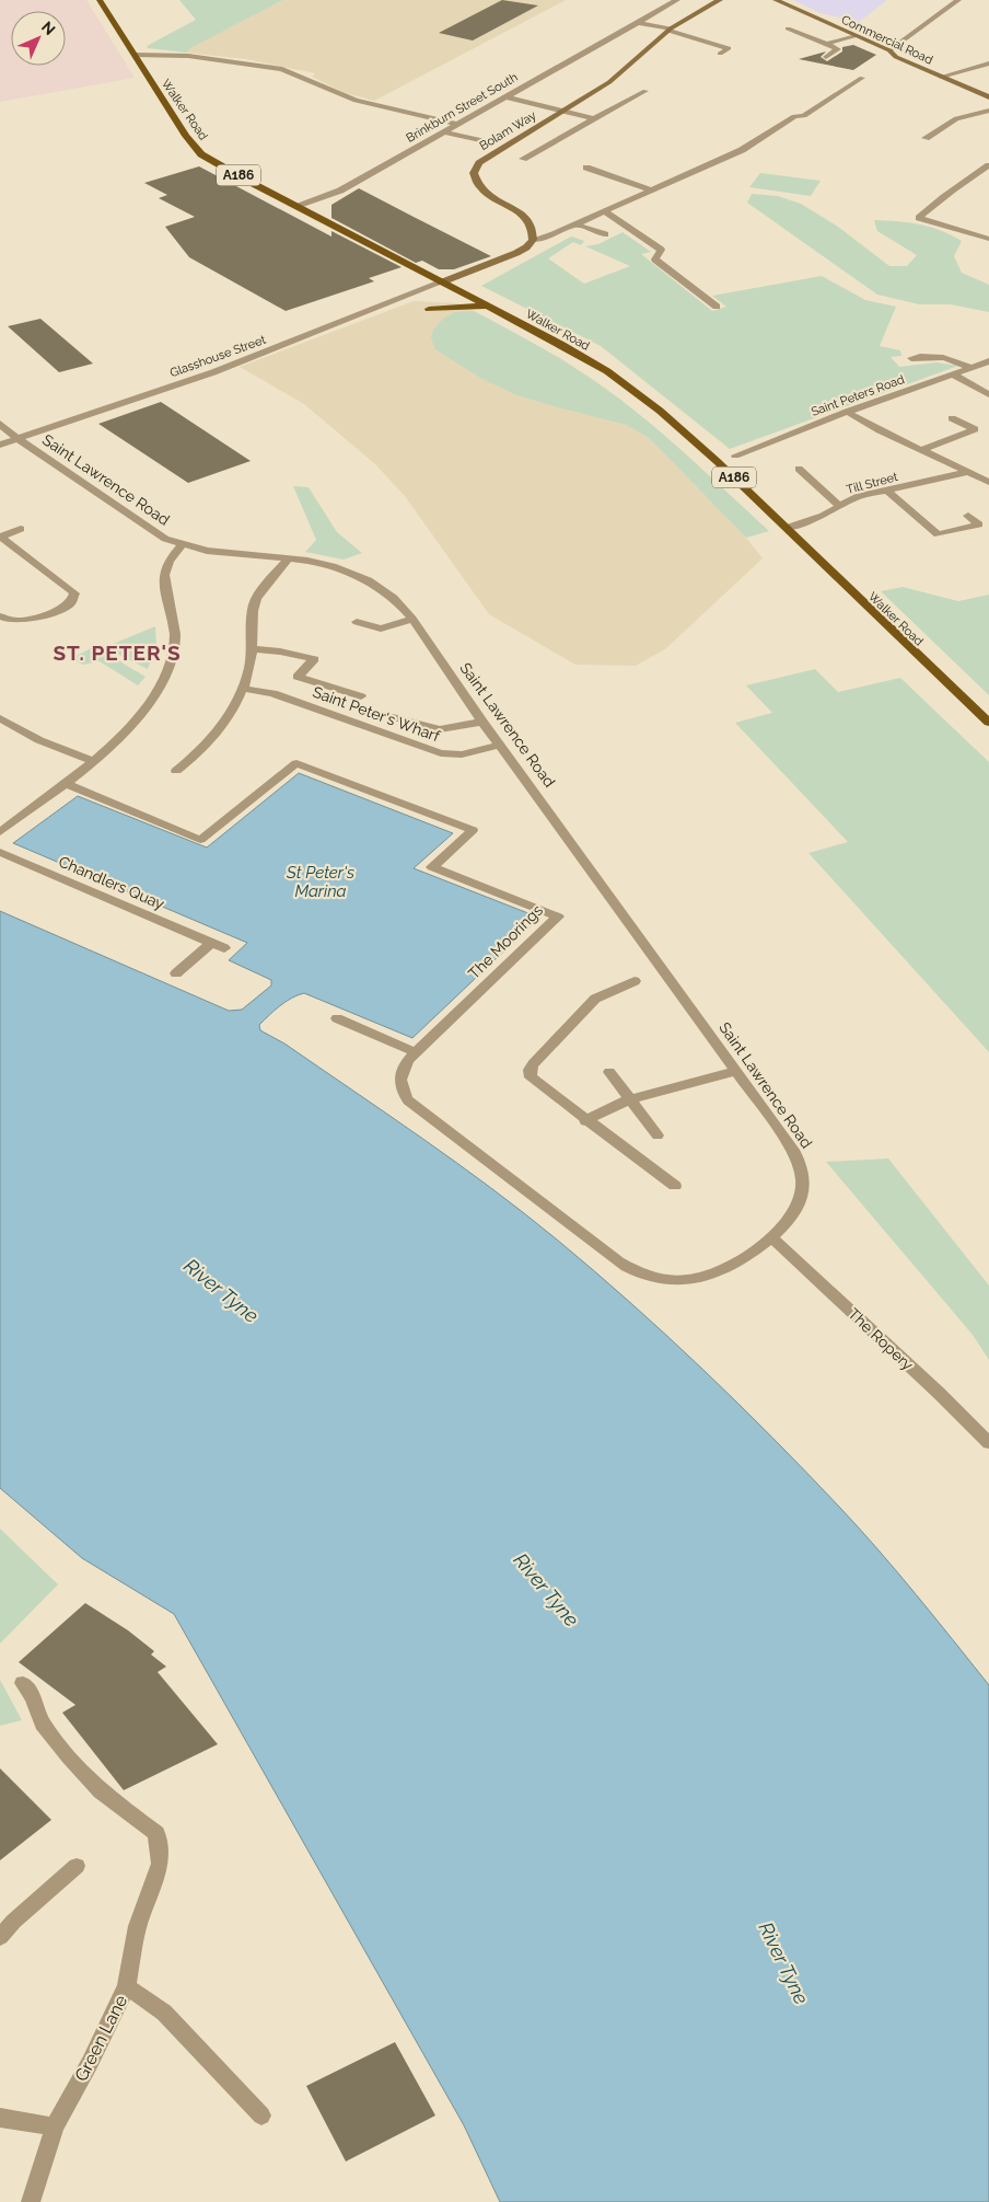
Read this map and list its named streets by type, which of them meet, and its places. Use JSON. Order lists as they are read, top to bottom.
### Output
{
  "streets": {
    "main road": ["Walker Road", "A186"],
    "street": [
      "Commercial Road",
      "Brinkburn Street South",
      "Bolam Way",
      "Glasshouse Street",
      "Saint Peters Road",
      "Saint Lawrence Road",
      "Till Street",
      "Saint Peter's Wharf",
      "Chandlers Quay",
      "The Moorings",
      "The Ropery",
      "Green Lane"
    ]
  },
  "crossings": [
    ["Brinkburn Street South", "Walker Road"],
    ["Walker Road", "Glasshouse Street"],
    ["Walker Road", "Till Street"],
    ["Glasshouse Street", "Saint Lawrence Road"],
    ["Saint Lawrence Road", "Saint Peter's Wharf"],
    ["Saint Lawrence Road", "The Moorings"],
    ["Saint Lawrence Road", "The Ropery"],
    ["The Moorings", "The Ropery"]
  ],
  "districts": ["ST. PETER'S"],
  "water": ["St Peter's Marina", "River Tyne"],
  "north": "top right"
}
